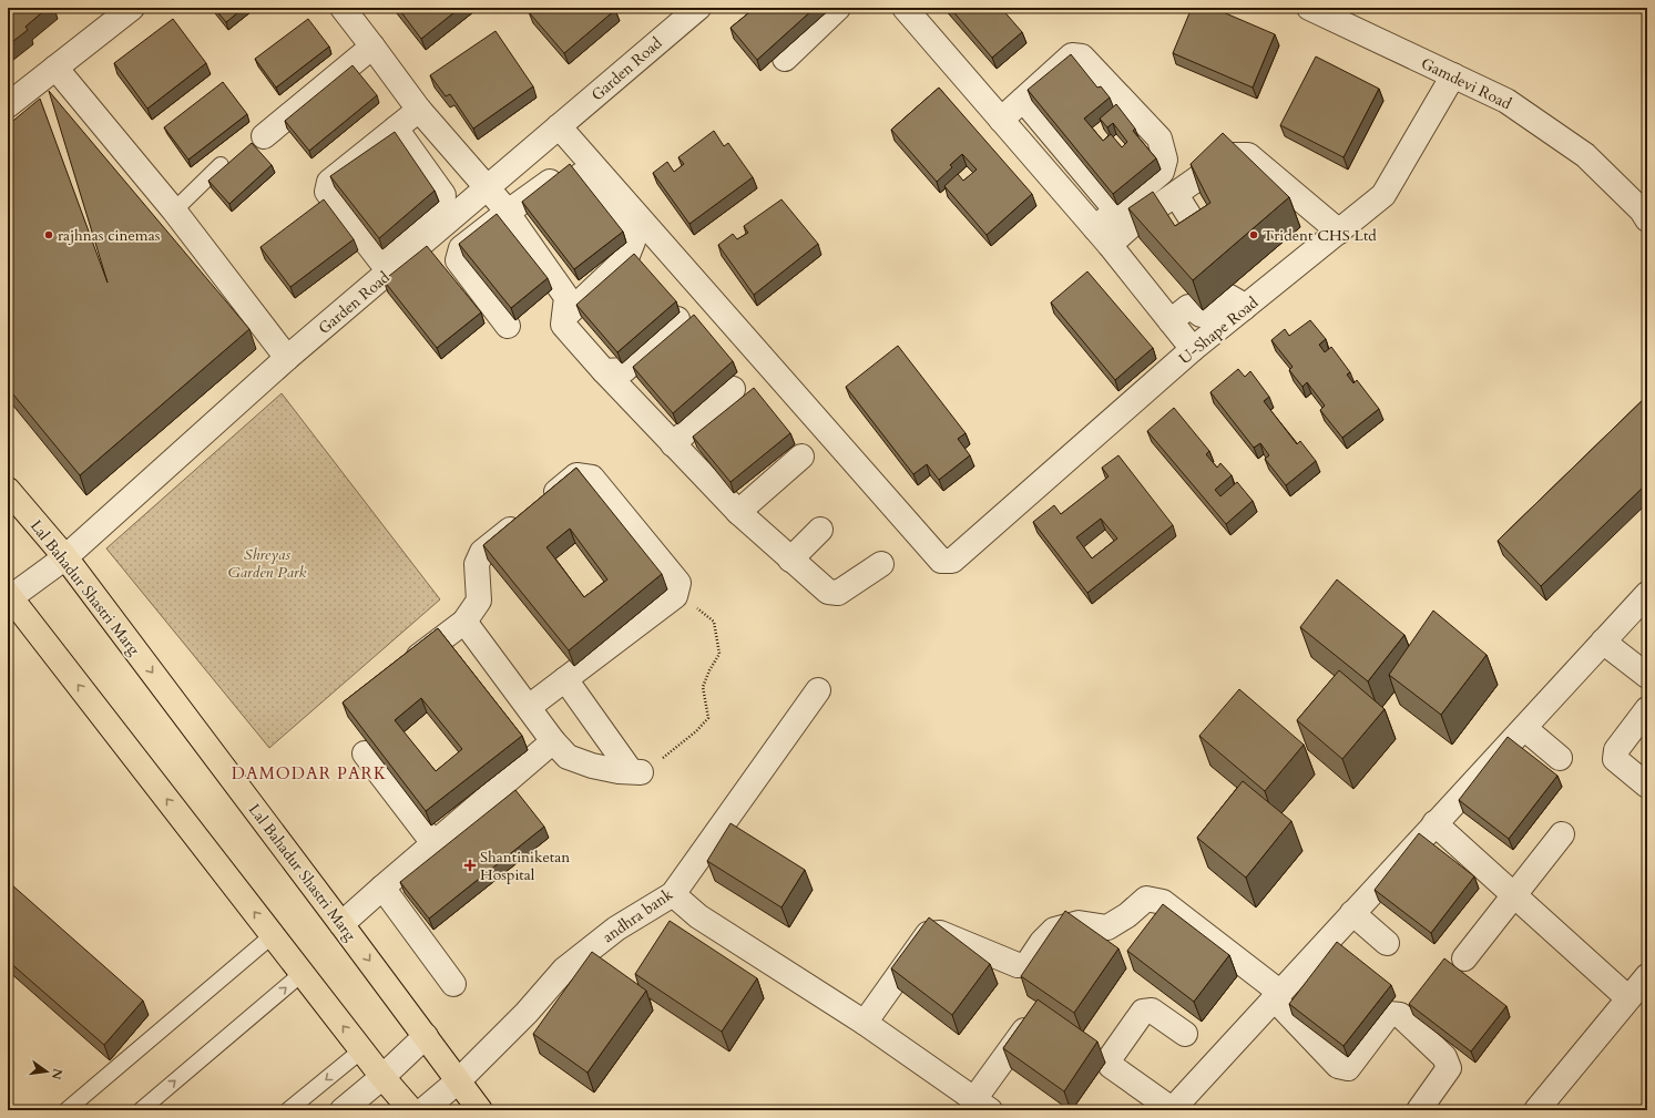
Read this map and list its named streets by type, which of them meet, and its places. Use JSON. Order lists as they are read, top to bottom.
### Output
{
  "streets": {
    "main road": ["Lal Bahadur Shastri Marg"],
    "street": [
      "Garden Road",
      "Gamdevi Road",
      "U-Shape Road",
      "andhra bank"
    ]
  },
  "crossings": [
    ["Garden Road", "U-Shape Road"],
    ["Garden Road", "Lal Bahadur Shastri Marg"],
    ["Gamdevi Road", "U-Shape Road"],
    ["Lal Bahadur Shastri Marg", "andhra bank"]
  ],
  "districts": ["DAMODAR PARK"],
  "parks": ["Shreyas Garden Park"],
  "places": {
    "other": ["rajhnas cinemas", "Trident CHS Ltd"],
    "health": ["Shantiniketan Hospital"]
  },
  "north": "right"
}
